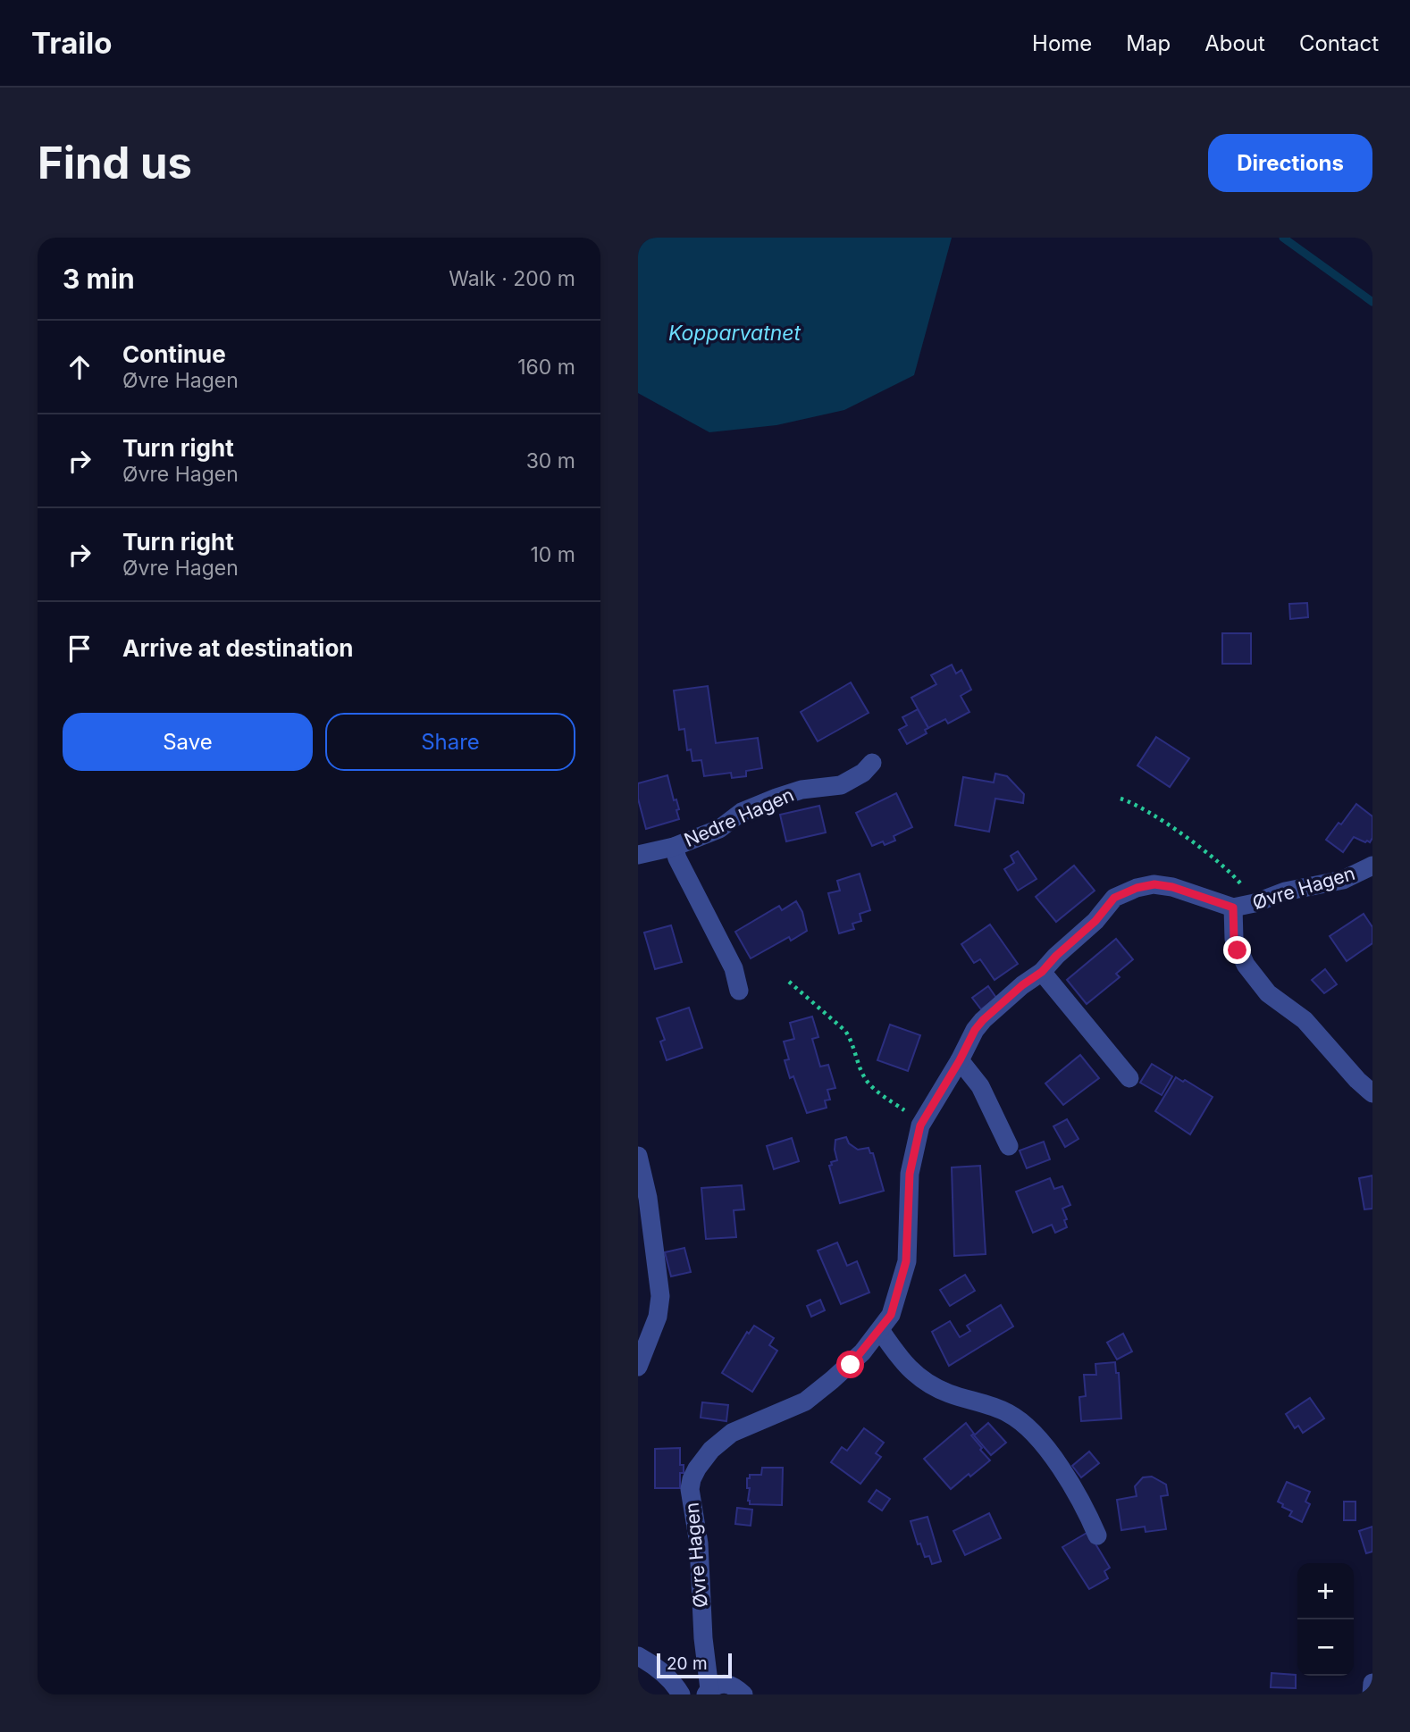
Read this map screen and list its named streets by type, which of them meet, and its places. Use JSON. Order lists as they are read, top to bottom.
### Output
{
  "streets": {
    "street": ["Nedre Hagen", "Øvre Hagen"]
  },
  "water": ["Kopparvatnet"],
  "scale_bar": "20 m",
  "page": {
    "header": "Trailo",
    "nav": [
      "Home",
      "Map",
      "About",
      "Contact"
    ],
    "buttons": [
      "Directions",
      ["Save", "Share"]
    ],
    "title": "Find us",
    "heading": ["3 min", "Walk · 200 m"],
    "list": [
      ["Continue", "Øvre Hagen", "160 m"],
      ["Turn right", "Øvre Hagen", "30 m"],
      ["Turn right", "Øvre Hagen", "10 m"],
      "Arrive at destination"
    ],
    "map_buttons": ["+", "−"],
    "scale": "20 m"
  }
}
